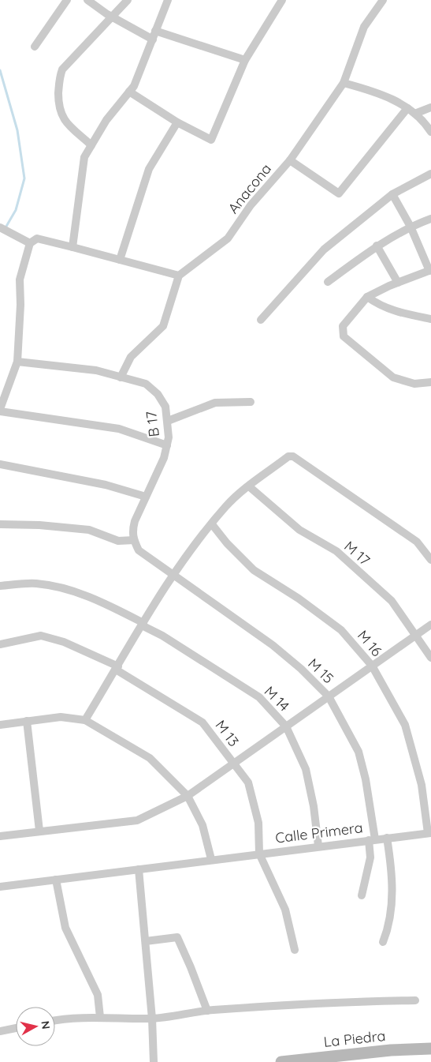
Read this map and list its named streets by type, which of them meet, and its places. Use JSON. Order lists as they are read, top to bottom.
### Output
{
  "streets": {
    "street": [
      "Anacona",
      "B 17",
      "M 17",
      "M 16",
      "M 15",
      "M 14",
      "M 13",
      "Calle Primera",
      "La Piedra"
    ]
  },
  "crossings": [
    ["M 16", "Calle Primera"],
    ["M 15", "Calle Primera"],
    ["M 14", "Calle Primera"],
    ["M 13", "Calle Primera"]
  ],
  "north": "right"
}
